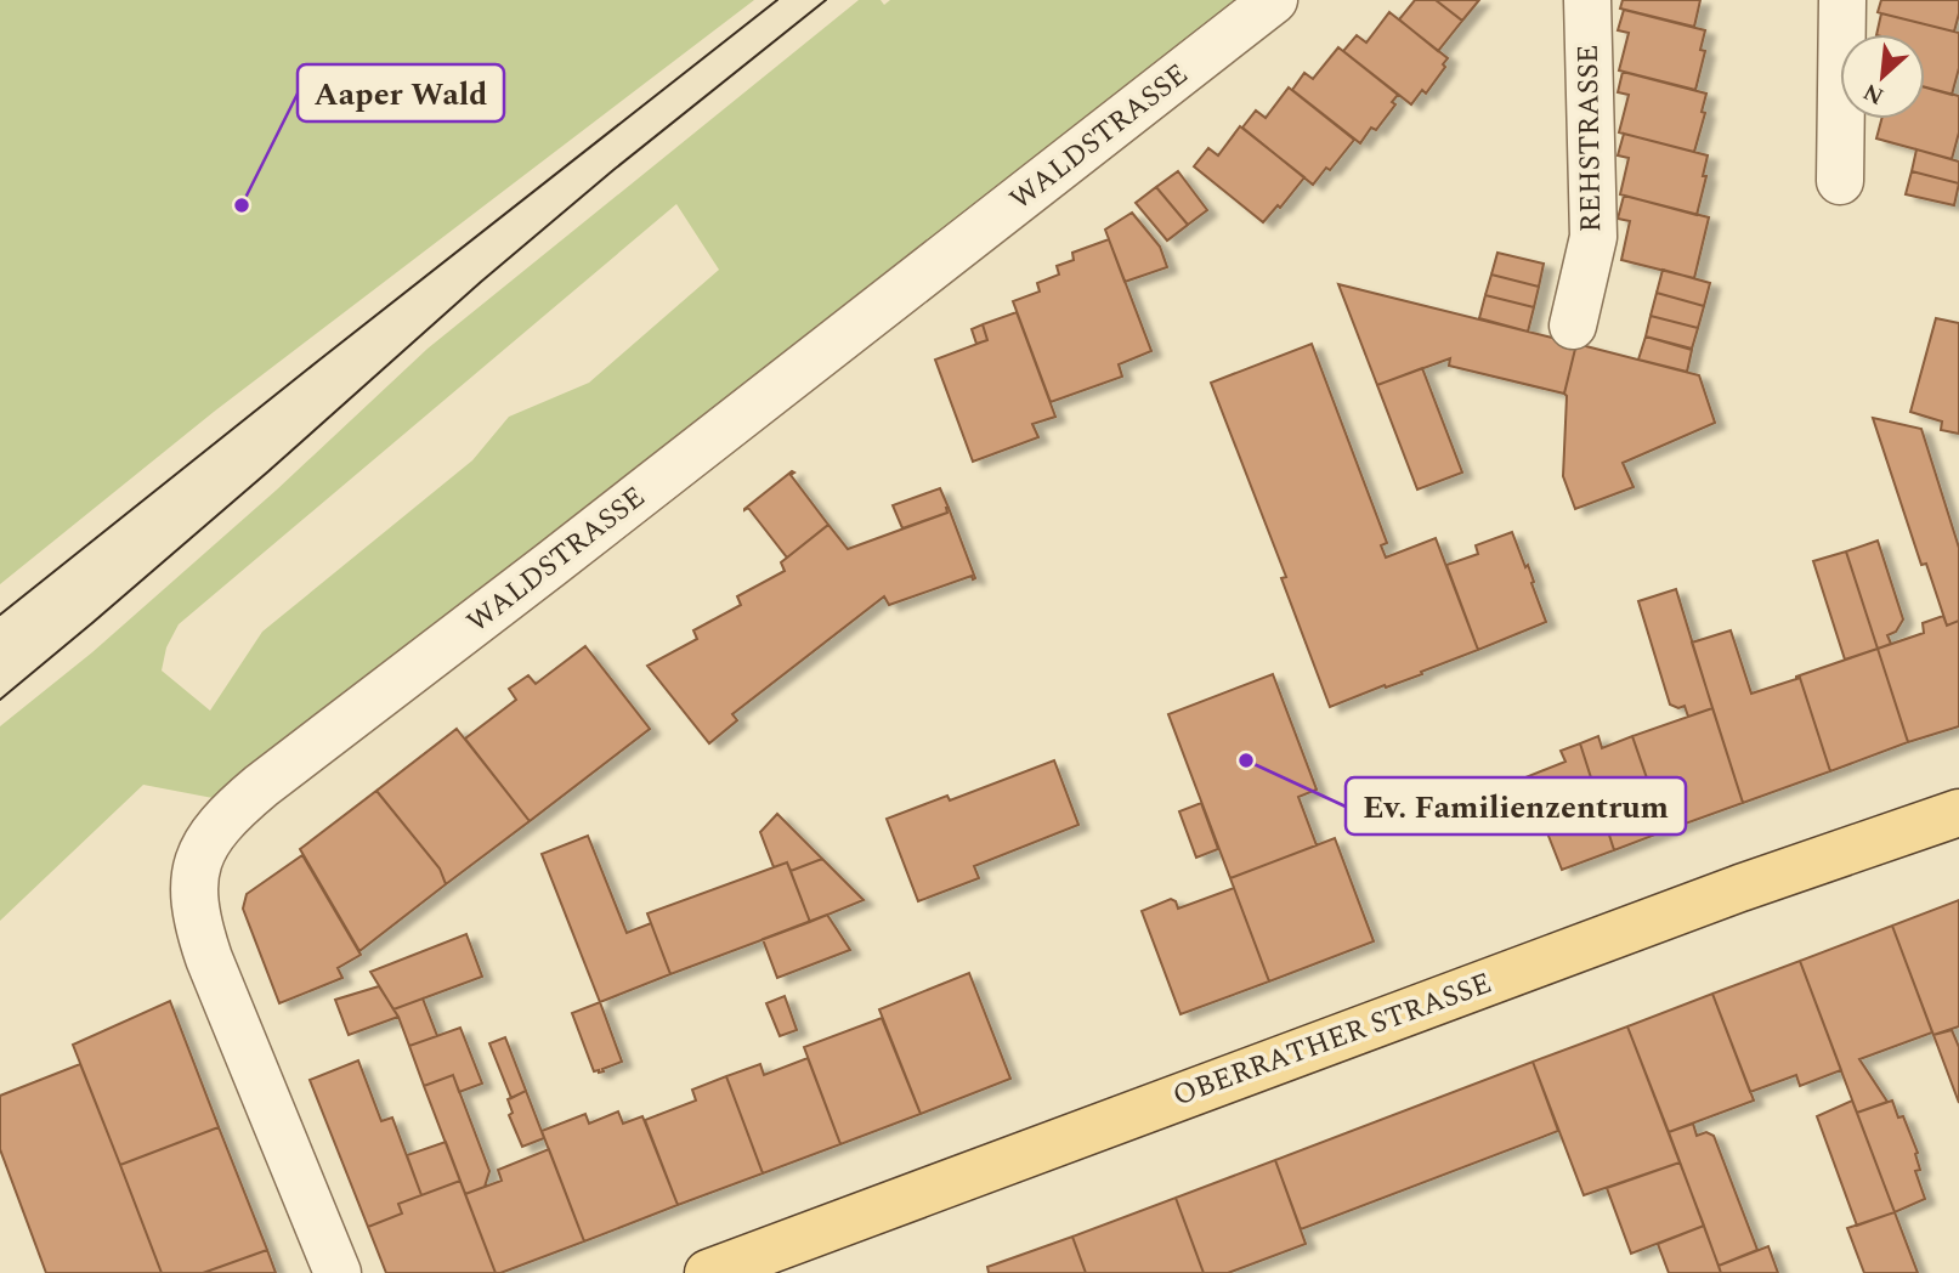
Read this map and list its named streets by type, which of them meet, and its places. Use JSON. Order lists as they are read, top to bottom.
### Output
{
  "streets": {
    "main road": ["OBERRATHER STRASSE"],
    "street": ["WALDSTRASSE", "REHSTRASSE"]
  },
  "places": ["Aaper Wald", "Ev. Familienzentrum"],
  "north": "bottom left"
}
